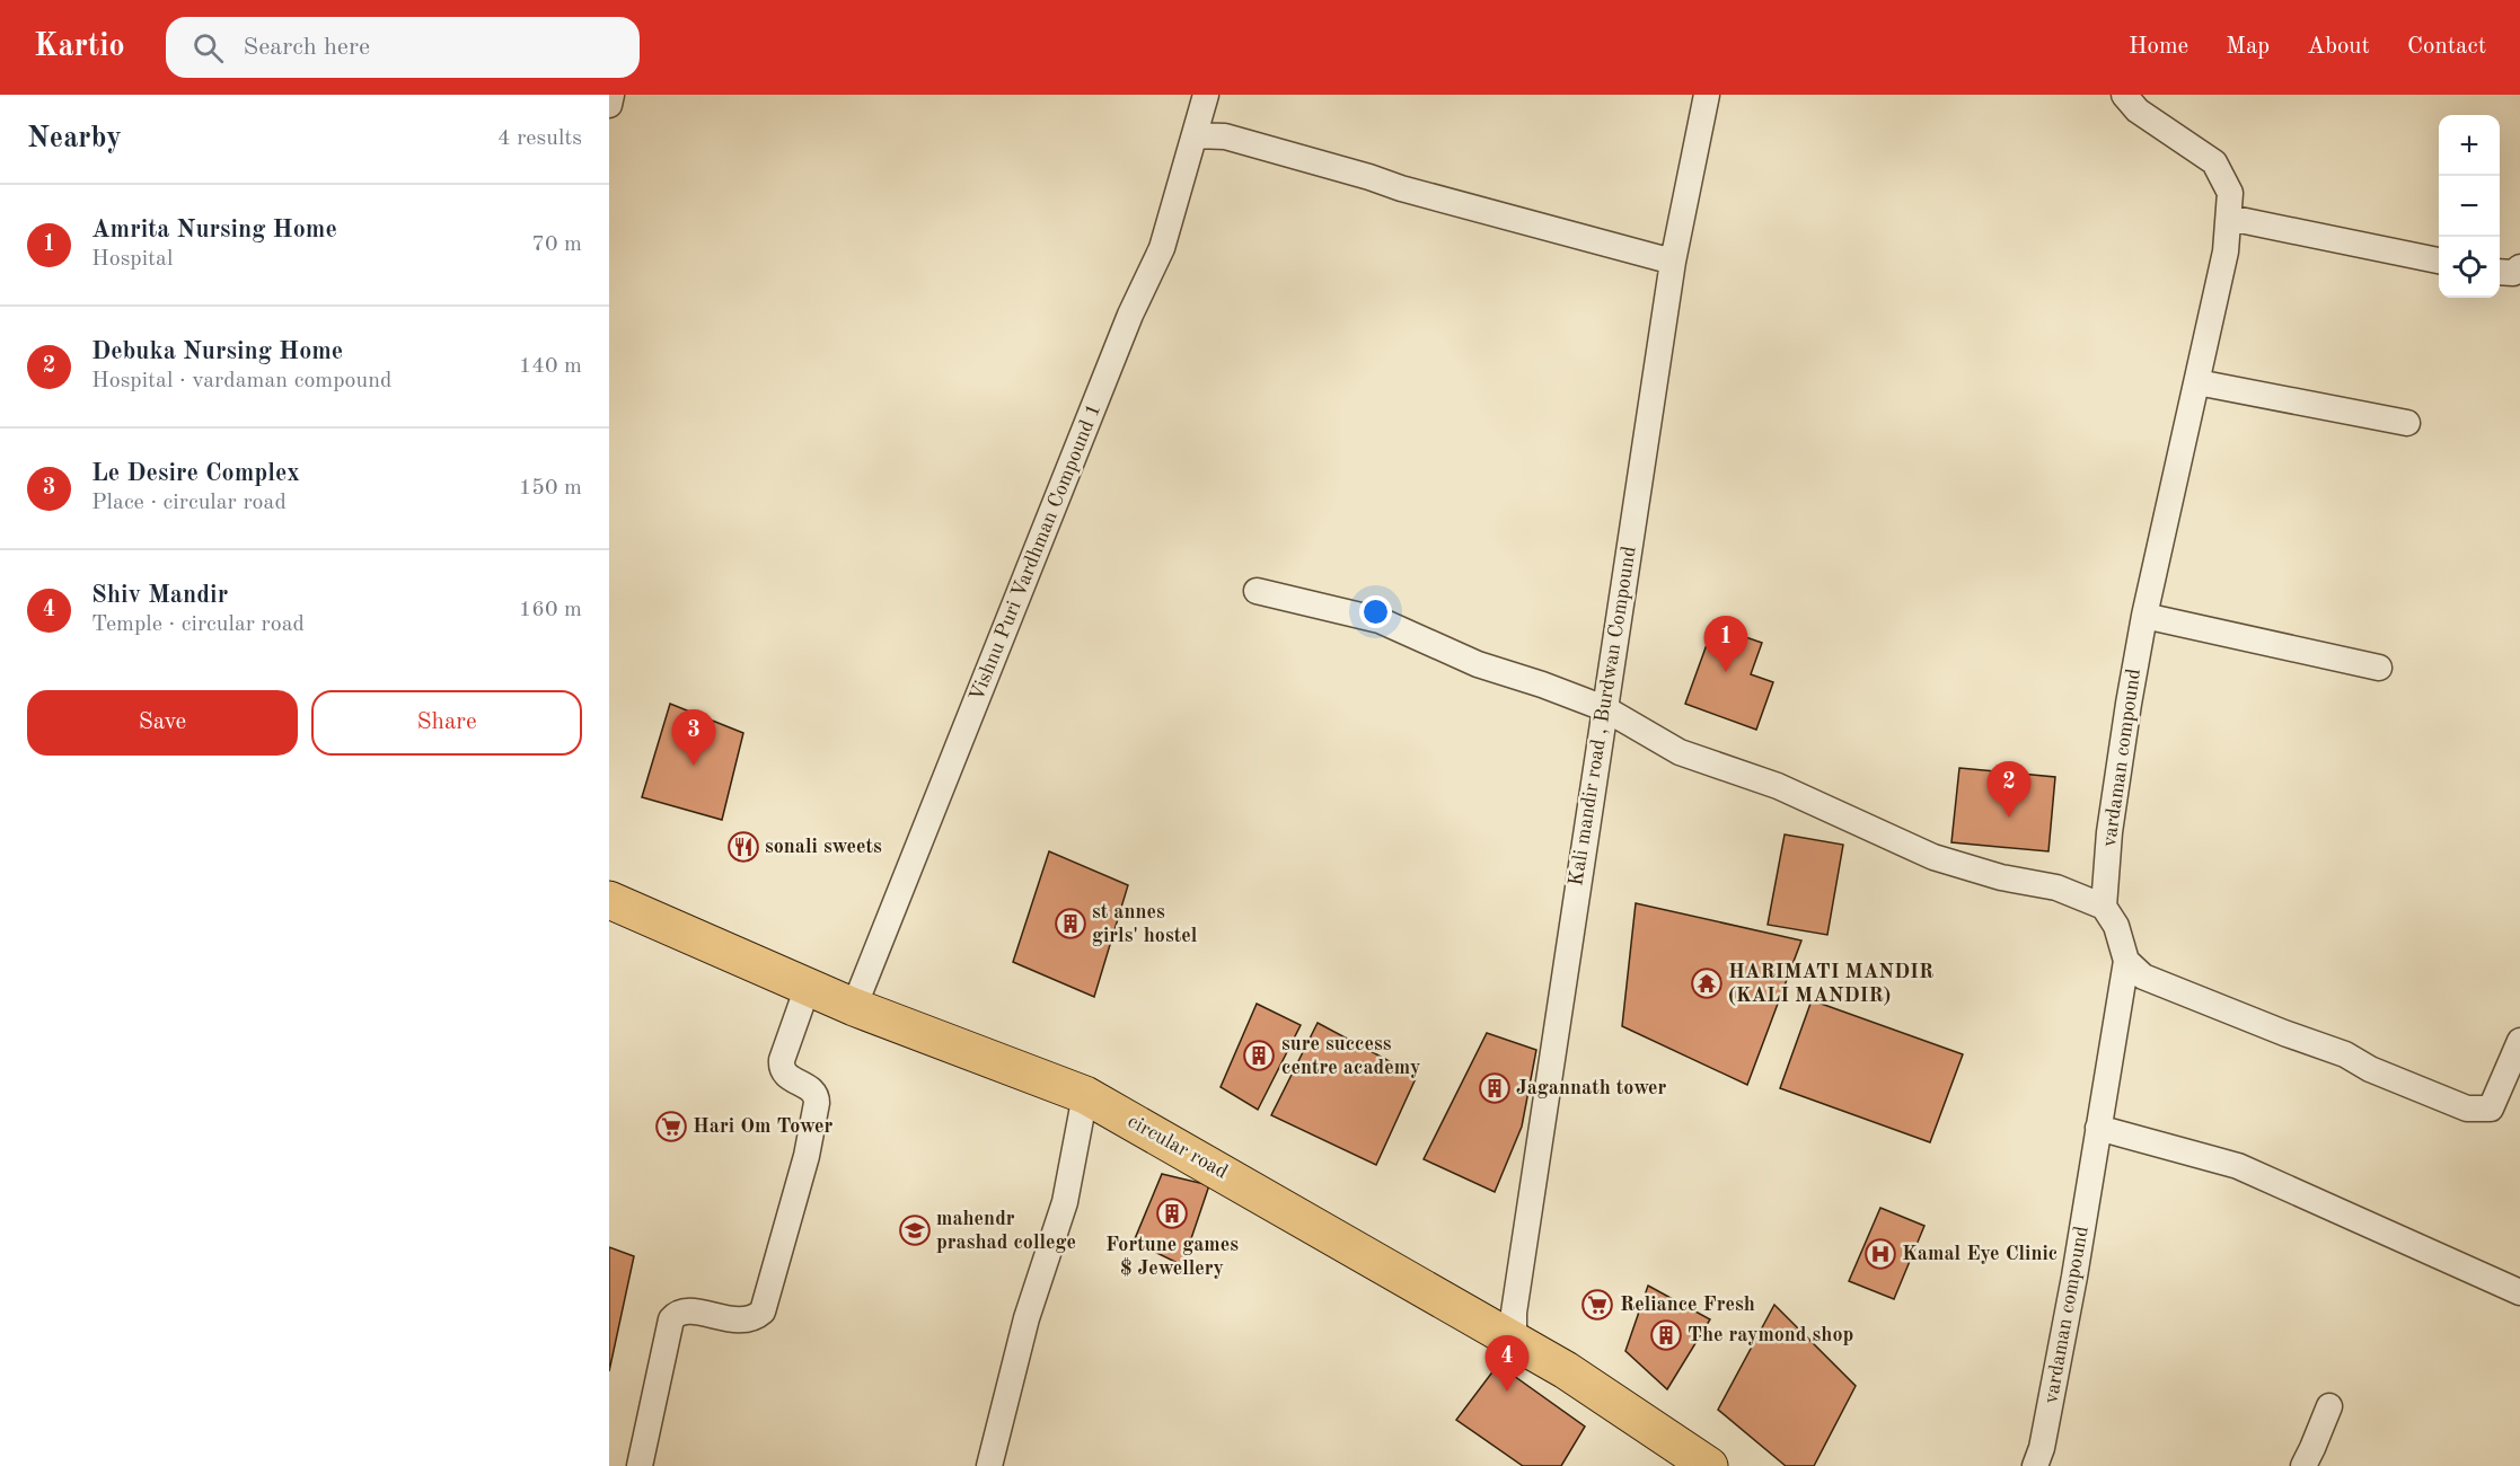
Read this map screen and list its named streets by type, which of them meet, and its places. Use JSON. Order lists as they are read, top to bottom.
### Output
{
  "streets": {
    "main road": ["circular road"],
    "street": ["Vishnu Puri Vardhman Compound 1", "Kali mandir road , Burdwan Compound", "vardaman compound"]
  },
  "crossings": [
    ["Vishnu Puri Vardhman Compound 1", "circular road"],
    ["Kali mandir road , Burdwan Compound", "circular road"]
  ],
  "places": {
    "restaurant": ["sonali sweets"],
    "building": [
      "st annes girls' hostel",
      "sure success centre academy",
      "Jagannath tower",
      "Fortune games $ Jewellery",
      "The raymond shop"
    ],
    "temple": ["HARIMATI MANDIR (KALI MANDIR)"],
    "supermarket": ["Hari Om Tower", "Reliance Fresh"],
    "school or university": ["mahendr prashad college"],
    "hospital": ["Kamal Eye Clinic"]
  },
  "page": {
    "header": "Kartio",
    "search": "Search here",
    "nav": [
      "Home",
      "Map",
      "About",
      "Contact"
    ],
    "heading": ["Nearby", "4 results"],
    "map_buttons": ["+", "−"],
    "list": [
      {
        "mark": "1",
        "name": "Amrita Nursing Home",
        "note": "Hospital",
        "value": "70 m"
      },
      {
        "mark": "2",
        "name": "Debuka Nursing Home",
        "note": "Hospital · vardaman compound",
        "value": "140 m"
      },
      {
        "mark": "3",
        "name": "Le Desire Complex",
        "note": "Place · circular road",
        "value": "150 m"
      },
      {
        "mark": "4",
        "name": "Shiv Mandir",
        "note": "Temple · circular road",
        "value": "160 m"
      }
    ],
    "pins": [
      "1",
      "3",
      "2",
      "4"
    ],
    "buttons": ["Save", "Share"]
  }
}
